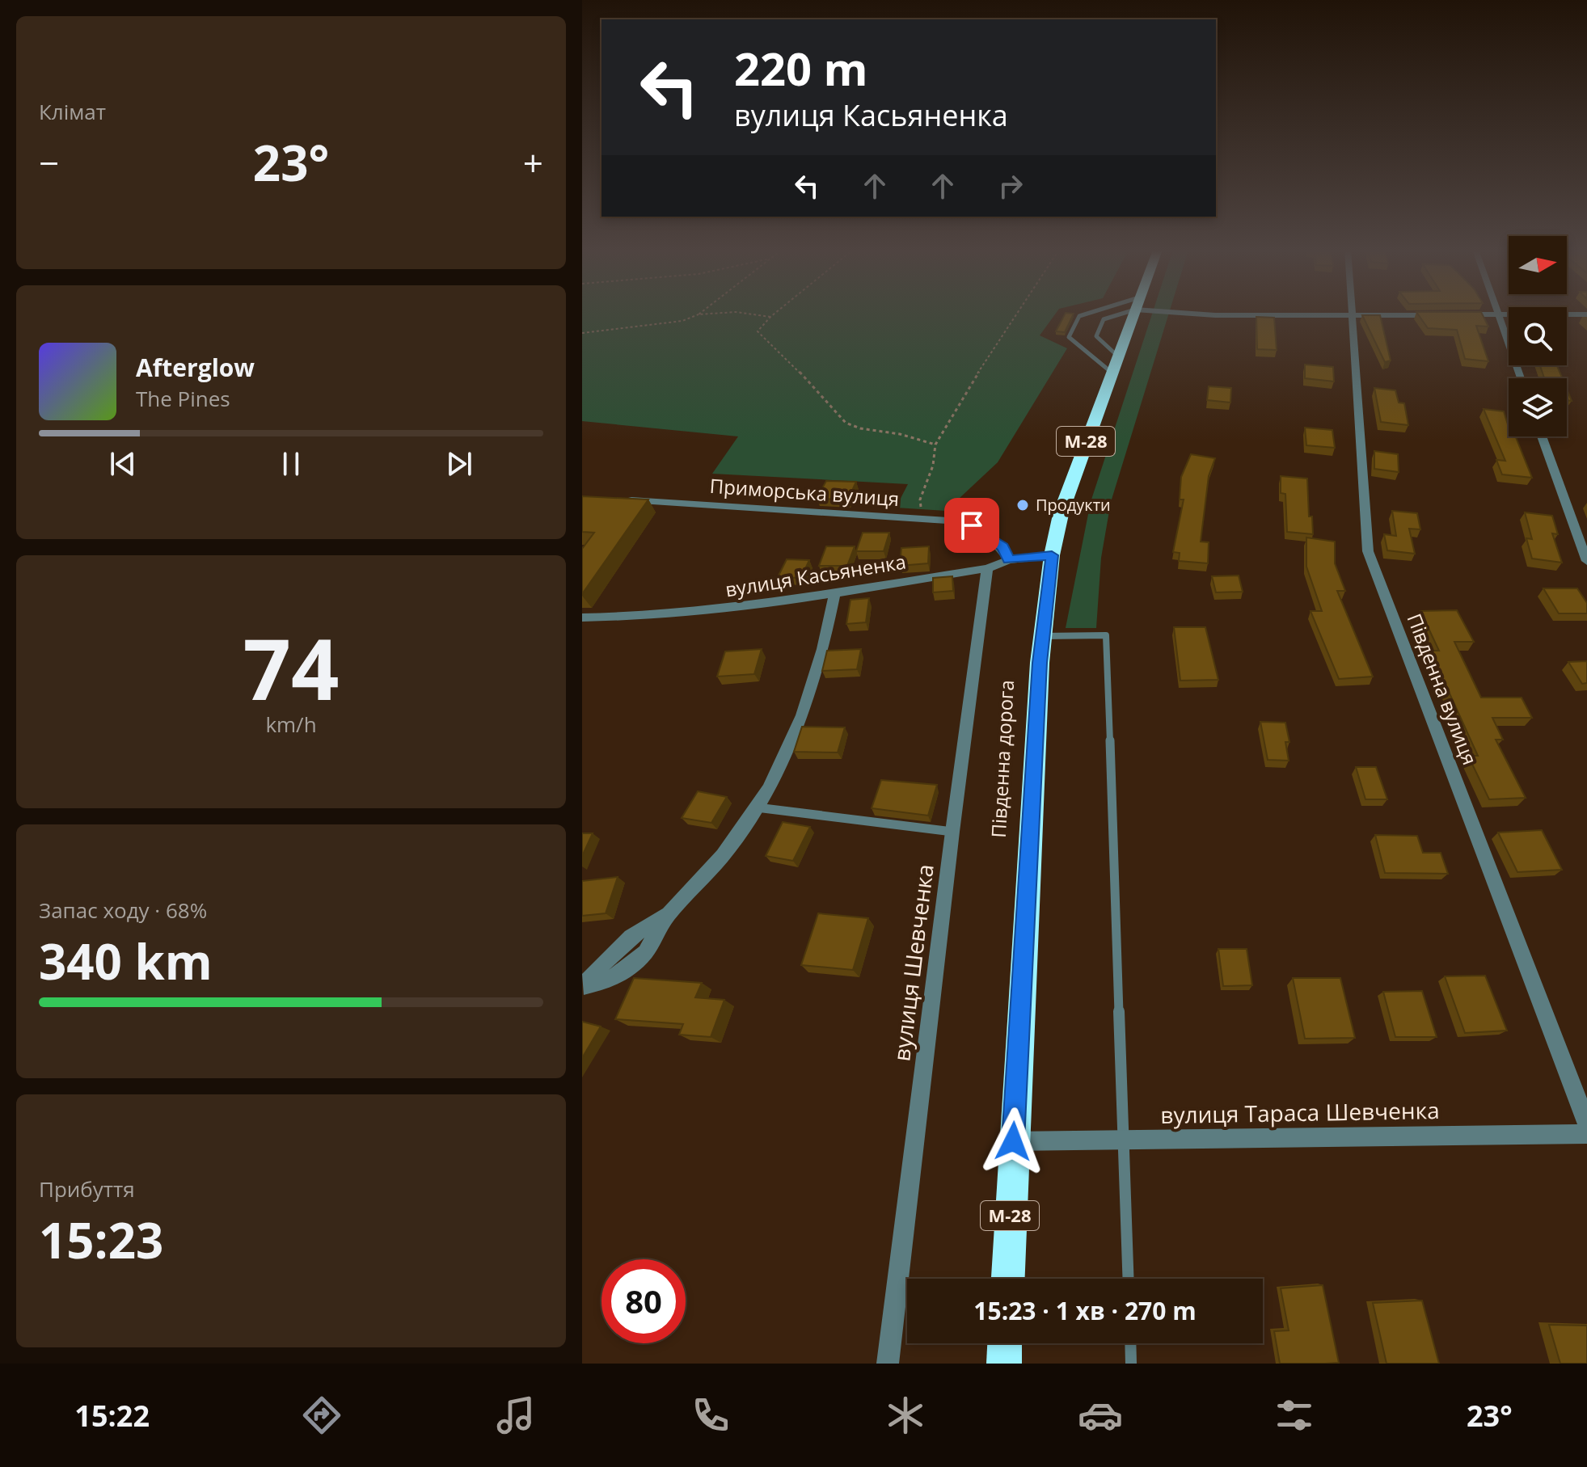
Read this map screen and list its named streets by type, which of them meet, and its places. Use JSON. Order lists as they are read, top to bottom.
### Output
{
  "streets": {
    "highway": ["М-28", "Південна дорога"],
    "street": [
      "Приморська вулиця",
      "вулиця Касьяненка",
      "Південна вулиця",
      "вулиця Шевченка",
      "вулиця Тараса Шевченка"
    ]
  },
  "crossings": [
    ["Приморська вулиця", "вулиця Касьяненка"],
    ["вулиця Касьяненка", "Південна дорога"],
    ["вулиця Касьяненка", "вулиця Шевченка"],
    ["Південна дорога", "вулиця Тараса Шевченка"]
  ],
  "places": ["Продукти"],
  "north": "right",
  "page": {
    "tile": [
      "Клімат",
      ["74", "km/h"],
      ["Запас ходу · 68%", "340 km"],
      ["Прибуття", "15:23"]
    ],
    "turn": ["220 m", "вулиця Касьяненка"],
    "heat": ["−", "23°", "+"],
    "song": ["Afterglow", "The Pines"],
    "limit": "80",
    "trip": "15:23 · 1 хв · 270 m",
    "tabs": ["15:22", "23°"]
  }
}
